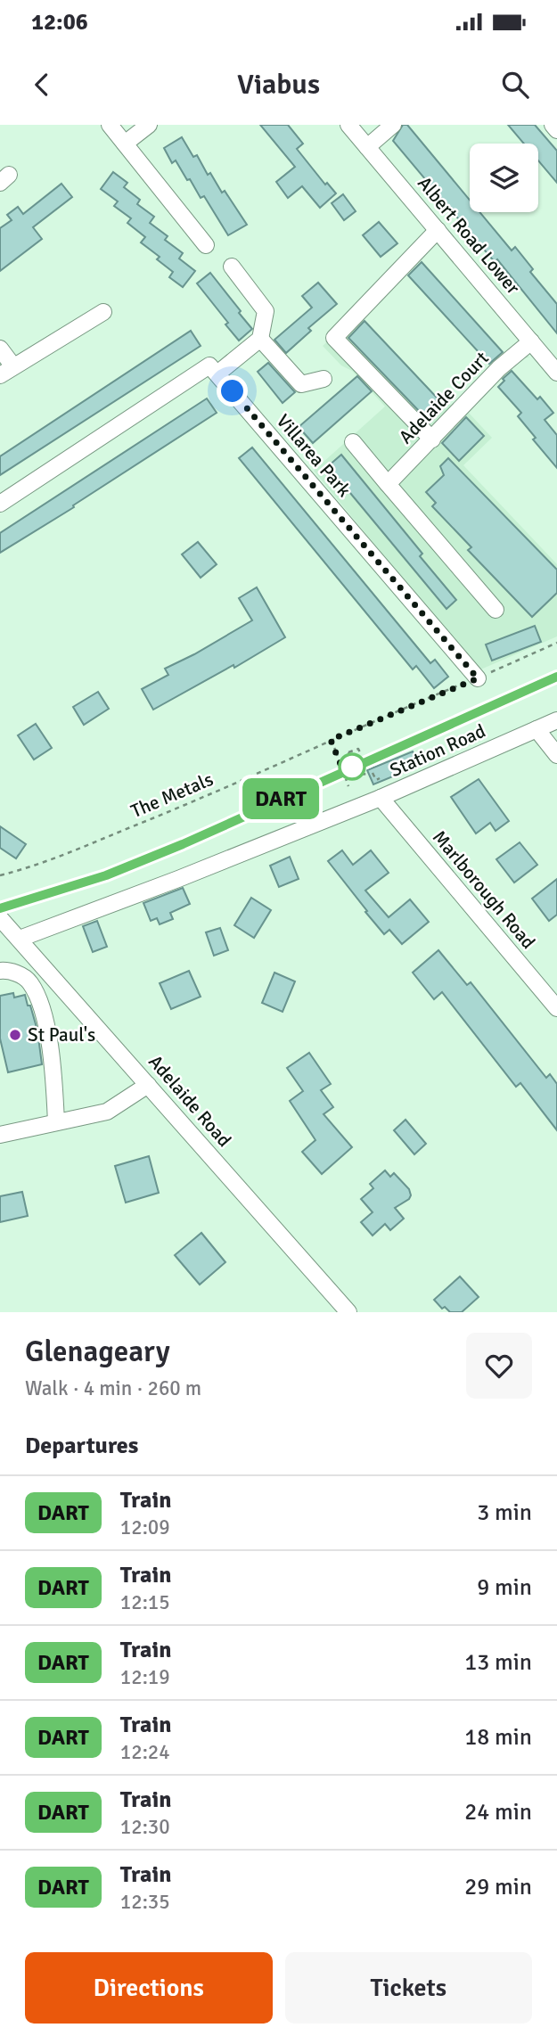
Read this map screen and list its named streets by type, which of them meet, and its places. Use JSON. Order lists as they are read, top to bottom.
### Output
{
  "streets": {
    "street": [
      "Albert Road Lower",
      "Adelaide Court",
      "Villarea Park",
      "Station Road",
      "Marlborough Road",
      "Adelaide Road"
    ],
    "path": ["The Metals"]
  },
  "crossings": [
    ["Albert Road Lower", "Adelaide Court"],
    ["Villarea Park", "The Metals"],
    ["Station Road", "Marlborough Road"],
    ["Station Road", "Adelaide Road"]
  ],
  "places": ["St Paul's"],
  "page": {
    "status": "12:06",
    "header": "Viabus",
    "on_map": "DART",
    "heading": [
      ["Glenageary", "Walk · 4 min · 260 m"],
      "Departures"
    ],
    "list": [
      {
        "mark": "DART",
        "name": "Train",
        "note": "12:09",
        "value": "3 min"
      },
      {
        "mark": "DART",
        "name": "Train",
        "note": "12:15",
        "value": "9 min"
      },
      {
        "mark": "DART",
        "name": "Train",
        "note": "12:19",
        "value": "13 min"
      },
      {
        "mark": "DART",
        "name": "Train",
        "note": "12:24",
        "value": "18 min"
      },
      {
        "mark": "DART",
        "name": "Train",
        "note": "12:30",
        "value": "24 min"
      },
      {
        "mark": "DART",
        "name": "Train",
        "note": "12:35",
        "value": "29 min"
      }
    ],
    "buttons": ["Directions", "Tickets"]
  }
}
